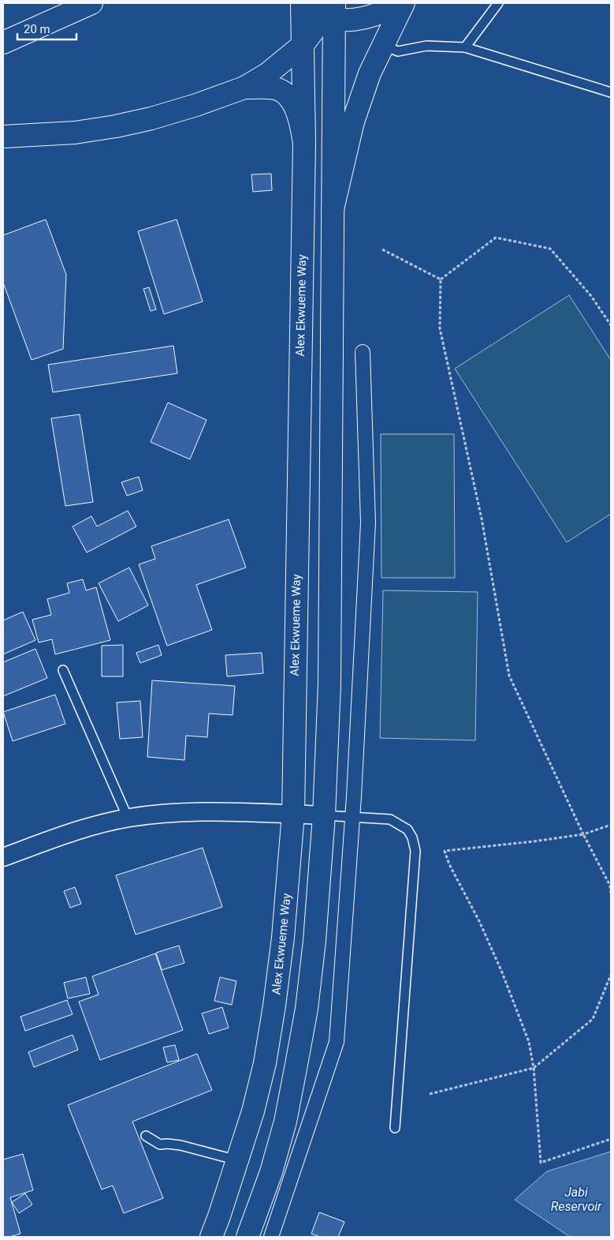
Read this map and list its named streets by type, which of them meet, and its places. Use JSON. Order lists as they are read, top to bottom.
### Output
{
  "streets": {
    "main road": ["Alex Ekwueme Way"]
  },
  "water": ["Jabi Reservoir"],
  "scale_bar": "20 m"
}
